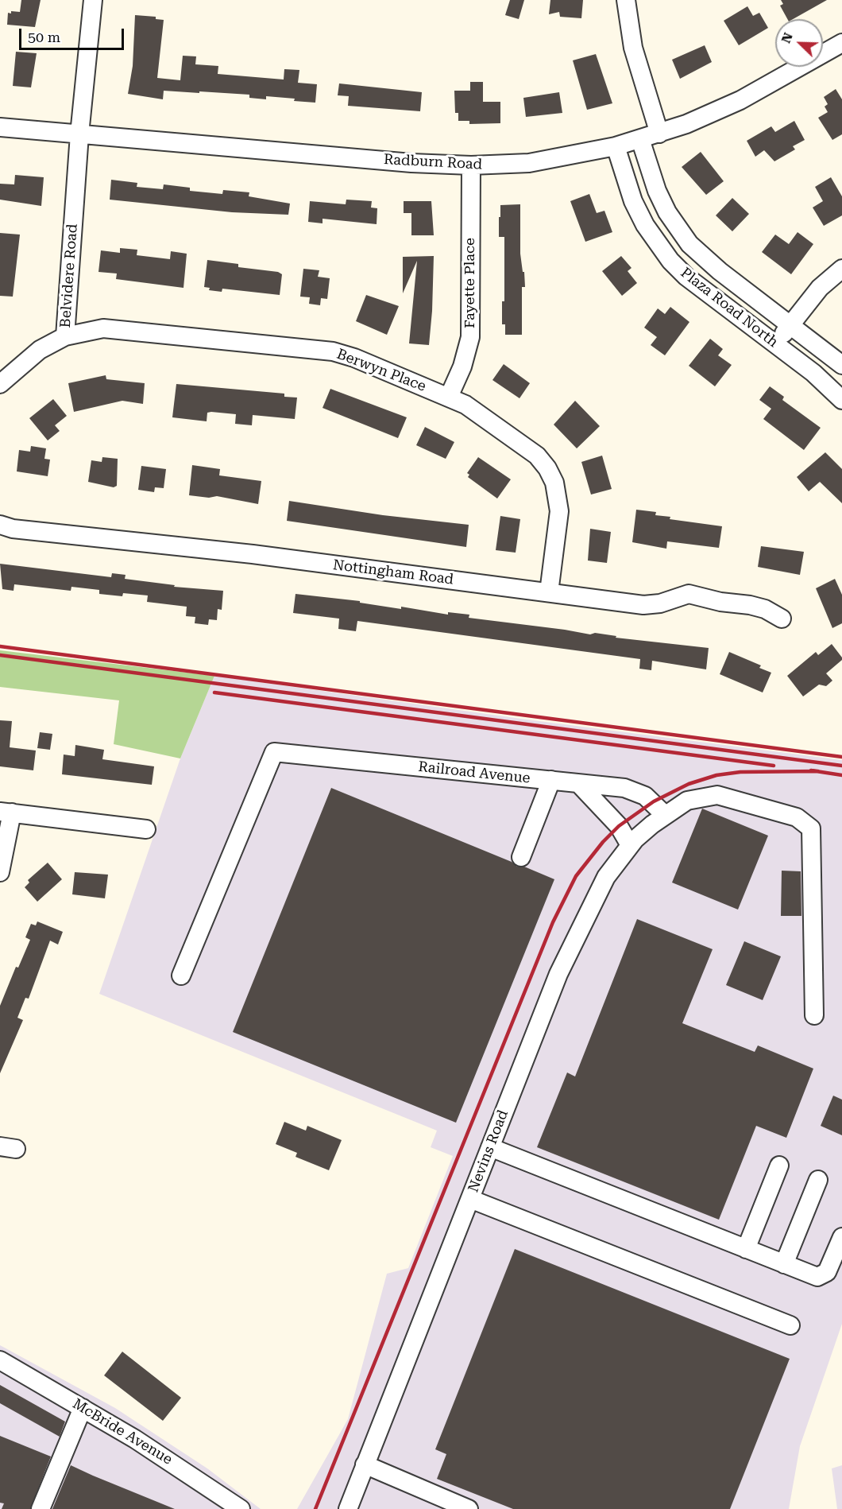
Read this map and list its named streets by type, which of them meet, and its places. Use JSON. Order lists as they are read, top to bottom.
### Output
{
  "streets": {
    "street": [
      "Radburn Road",
      "Belvidere Road",
      "Fayette Place",
      "Plaza Road North",
      "Berwyn Place",
      "Nottingham Road",
      "Railroad Avenue",
      "Nevins Road",
      "McBride Avenue"
    ]
  },
  "crossings": [
    ["Radburn Road", "Belvidere Road"],
    ["Radburn Road", "Fayette Place"],
    ["Radburn Road", "Plaza Road North"],
    ["Belvidere Road", "Berwyn Place"],
    ["Fayette Place", "Berwyn Place"],
    ["Berwyn Place", "Nottingham Road"],
    ["Railroad Avenue", "Nevins Road"]
  ],
  "scale_bar": "50 m",
  "north": "top left"
}
